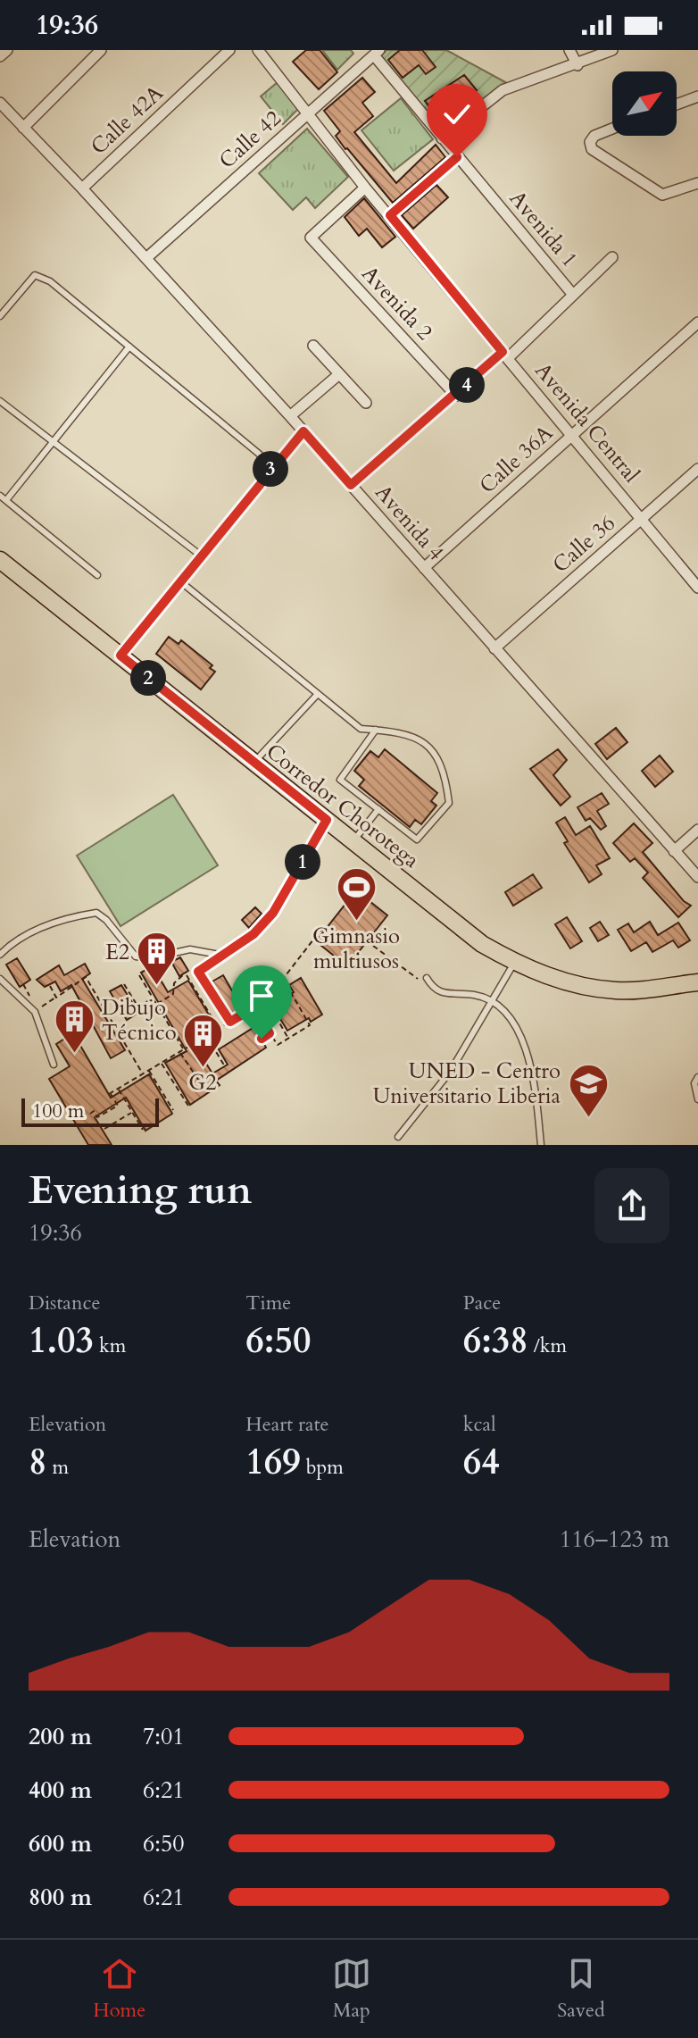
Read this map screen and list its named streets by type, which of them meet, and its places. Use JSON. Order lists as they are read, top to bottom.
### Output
{
  "streets": {
    "main road": ["Corredor Chorotega"],
    "street": [
      "Calle 42A",
      "Calle 42",
      "Avenida 1",
      "Avenida 2",
      "Avenida Central",
      "Calle 36A",
      "Avenida 4",
      "Calle 36"
    ]
  },
  "crossings": [
    ["Calle 42A", "Avenida 4"],
    ["Calle 42", "Avenida 1"],
    ["Calle 42", "Avenida Central"],
    ["Calle 42", "Avenida 4"],
    ["Avenida 2", "Avenida Central"],
    ["Avenida Central", "Calle 36A"],
    ["Avenida Central", "Calle 36"],
    ["Calle 36A", "Avenida 4"],
    ["Avenida 4", "Calle 36"]
  ],
  "places": {
    "sports": ["Gimnasio multiusos"],
    "building": ["E2", "Dibujo Técnico", "G2"],
    "school or university": ["UNED - Centro Universitario Liberia"]
  },
  "scale_bar": "100 m",
  "north": "top right",
  "page": {
    "status": "19:36",
    "pins": [
      "4",
      "3",
      "2",
      "1"
    ],
    "scale": "100 m",
    "heading": ["Evening run", "19:36"],
    "stats": [
      ["Distance", "1.03 km"],
      ["Time", "6:50"],
      ["Pace", "6:38 /km"],
      ["Elevation", "8 m"],
      ["Heart rate", "169 bpm"],
      ["kcal", "64"]
    ],
    "chart": ["Elevation", "116–123 m"],
    "list": [
      {
        "name": "200 m",
        "note": "7:01"
      },
      {
        "name": "400 m",
        "note": "6:21"
      },
      {
        "name": "600 m",
        "note": "6:50"
      },
      {
        "name": "800 m",
        "note": "6:21"
      }
    ],
    "tabs": ["Home", "Map", "Saved"]
  }
}
